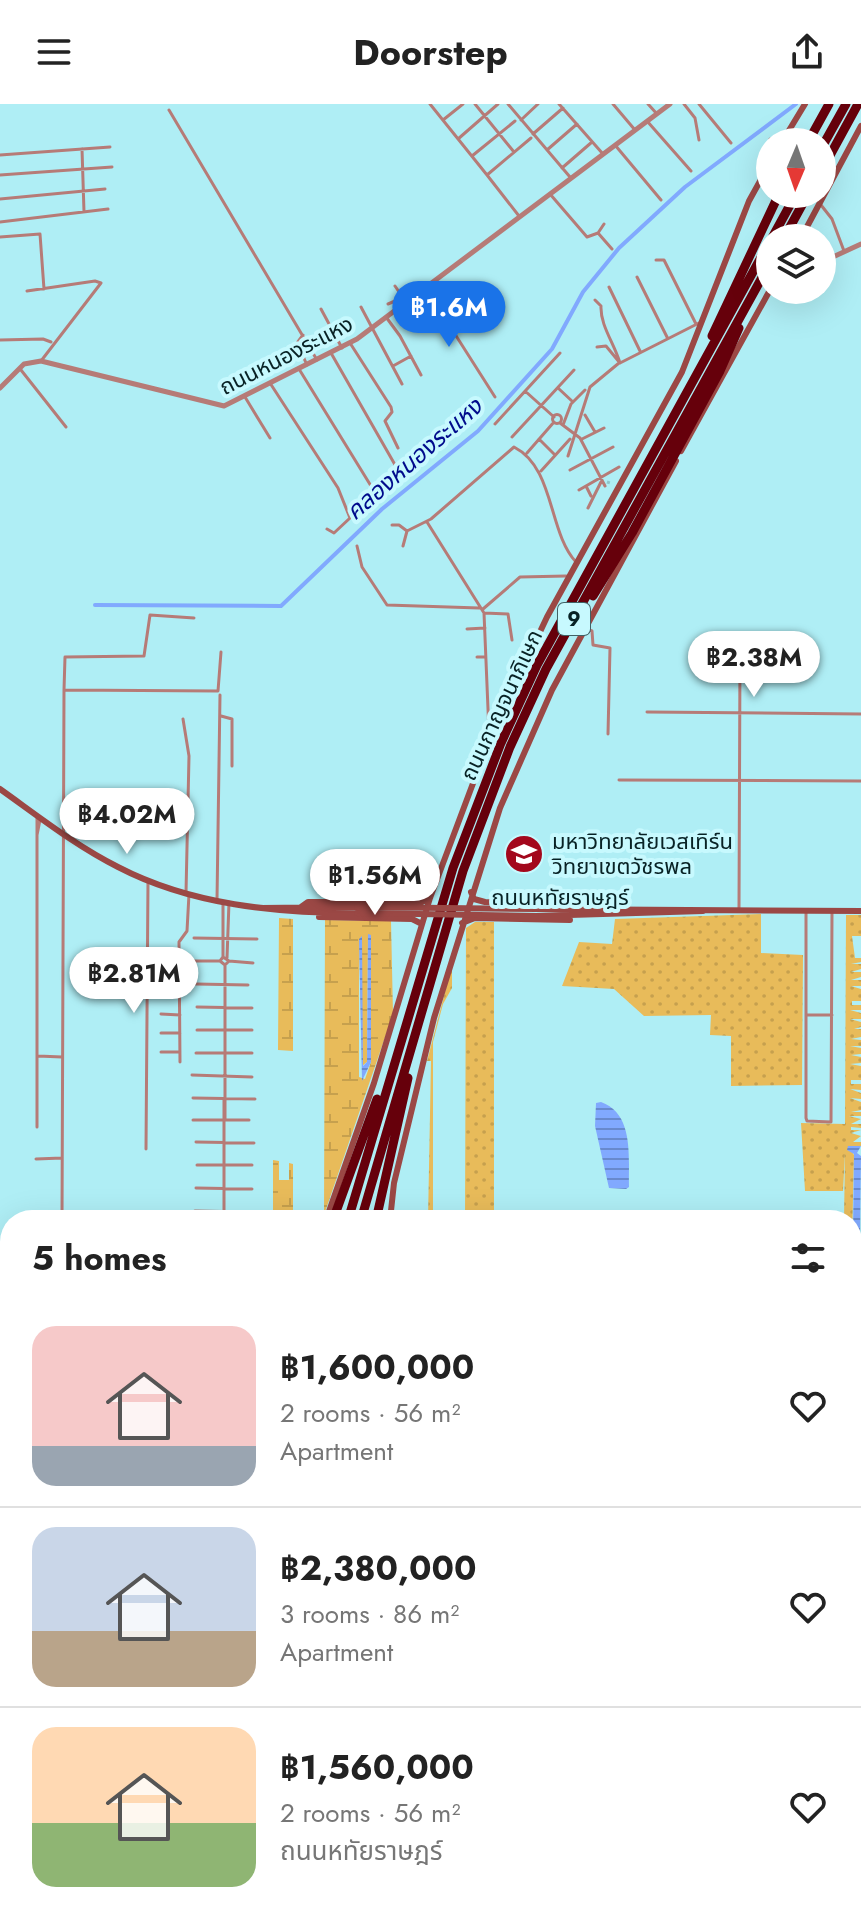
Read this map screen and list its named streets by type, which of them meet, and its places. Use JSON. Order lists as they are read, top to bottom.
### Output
{
  "streets": {
    "highway": ["9", "ถนนกาญจนาภิเษก"],
    "main road": ["ถนนหทัยราษฎร์"],
    "street": ["ถนนหนองระแหง"]
  },
  "water": ["คลองหนองระแหง"],
  "places": {
    "school or university": ["มหาวิทยาลัยเวสเทิร์น วิทยาเขตวัชรพล"]
  },
  "north": "bottom",
  "page": {
    "header": "Doorstep",
    "price": [
      "฿1.6M",
      "฿2.38M",
      "฿4.02M",
      "฿1.56M",
      "฿2.81M"
    ],
    "heading": "5 homes",
    "list": [
      {
        "name": "฿1,600,000",
        "note": "2 rooms · 56 m² · Apartment"
      },
      {
        "name": "฿2,380,000",
        "note": "3 rooms · 86 m² · Apartment"
      },
      {
        "name": "฿1,560,000",
        "note": "2 rooms · 56 m² · ถนนหทัยราษฎร์"
      }
    ]
  }
}
